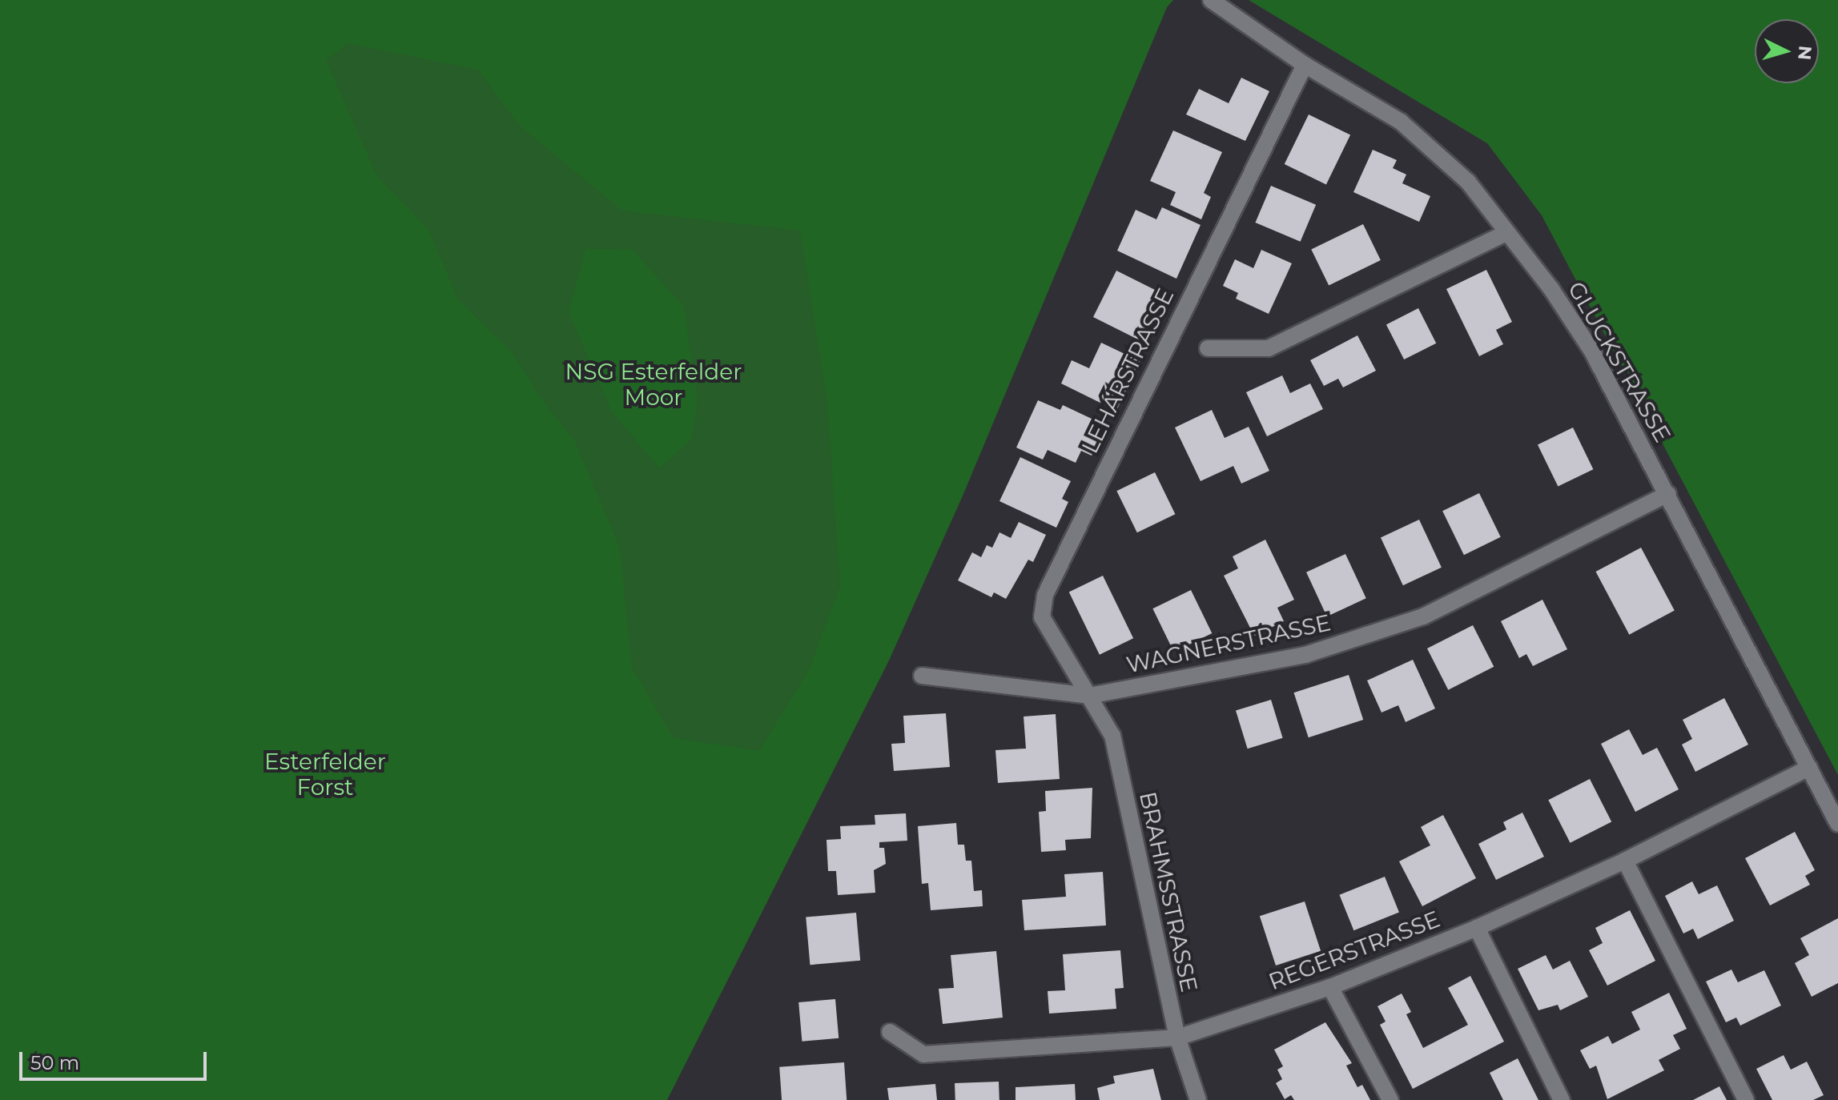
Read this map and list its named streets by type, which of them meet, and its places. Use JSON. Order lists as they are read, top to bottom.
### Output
{
  "streets": {
    "street": [
      "GLUCKSTRASSE",
      "LEHÁRSTRASSE",
      "WAGNERSTRASSE",
      "BRAHMSSTRASSE",
      "REGERSTRASSE"
    ]
  },
  "crossings": [
    ["GLUCKSTRASSE", "LEHÁRSTRASSE"],
    ["GLUCKSTRASSE", "WAGNERSTRASSE"],
    ["GLUCKSTRASSE", "REGERSTRASSE"],
    ["LEHÁRSTRASSE", "WAGNERSTRASSE"],
    ["LEHÁRSTRASSE", "BRAHMSSTRASSE"],
    ["WAGNERSTRASSE", "BRAHMSSTRASSE"],
    ["BRAHMSSTRASSE", "REGERSTRASSE"]
  ],
  "parks": ["NSG Esterfelder Moor", "Esterfelder Forst"],
  "scale_bar": "50 m",
  "north": "right"
}
